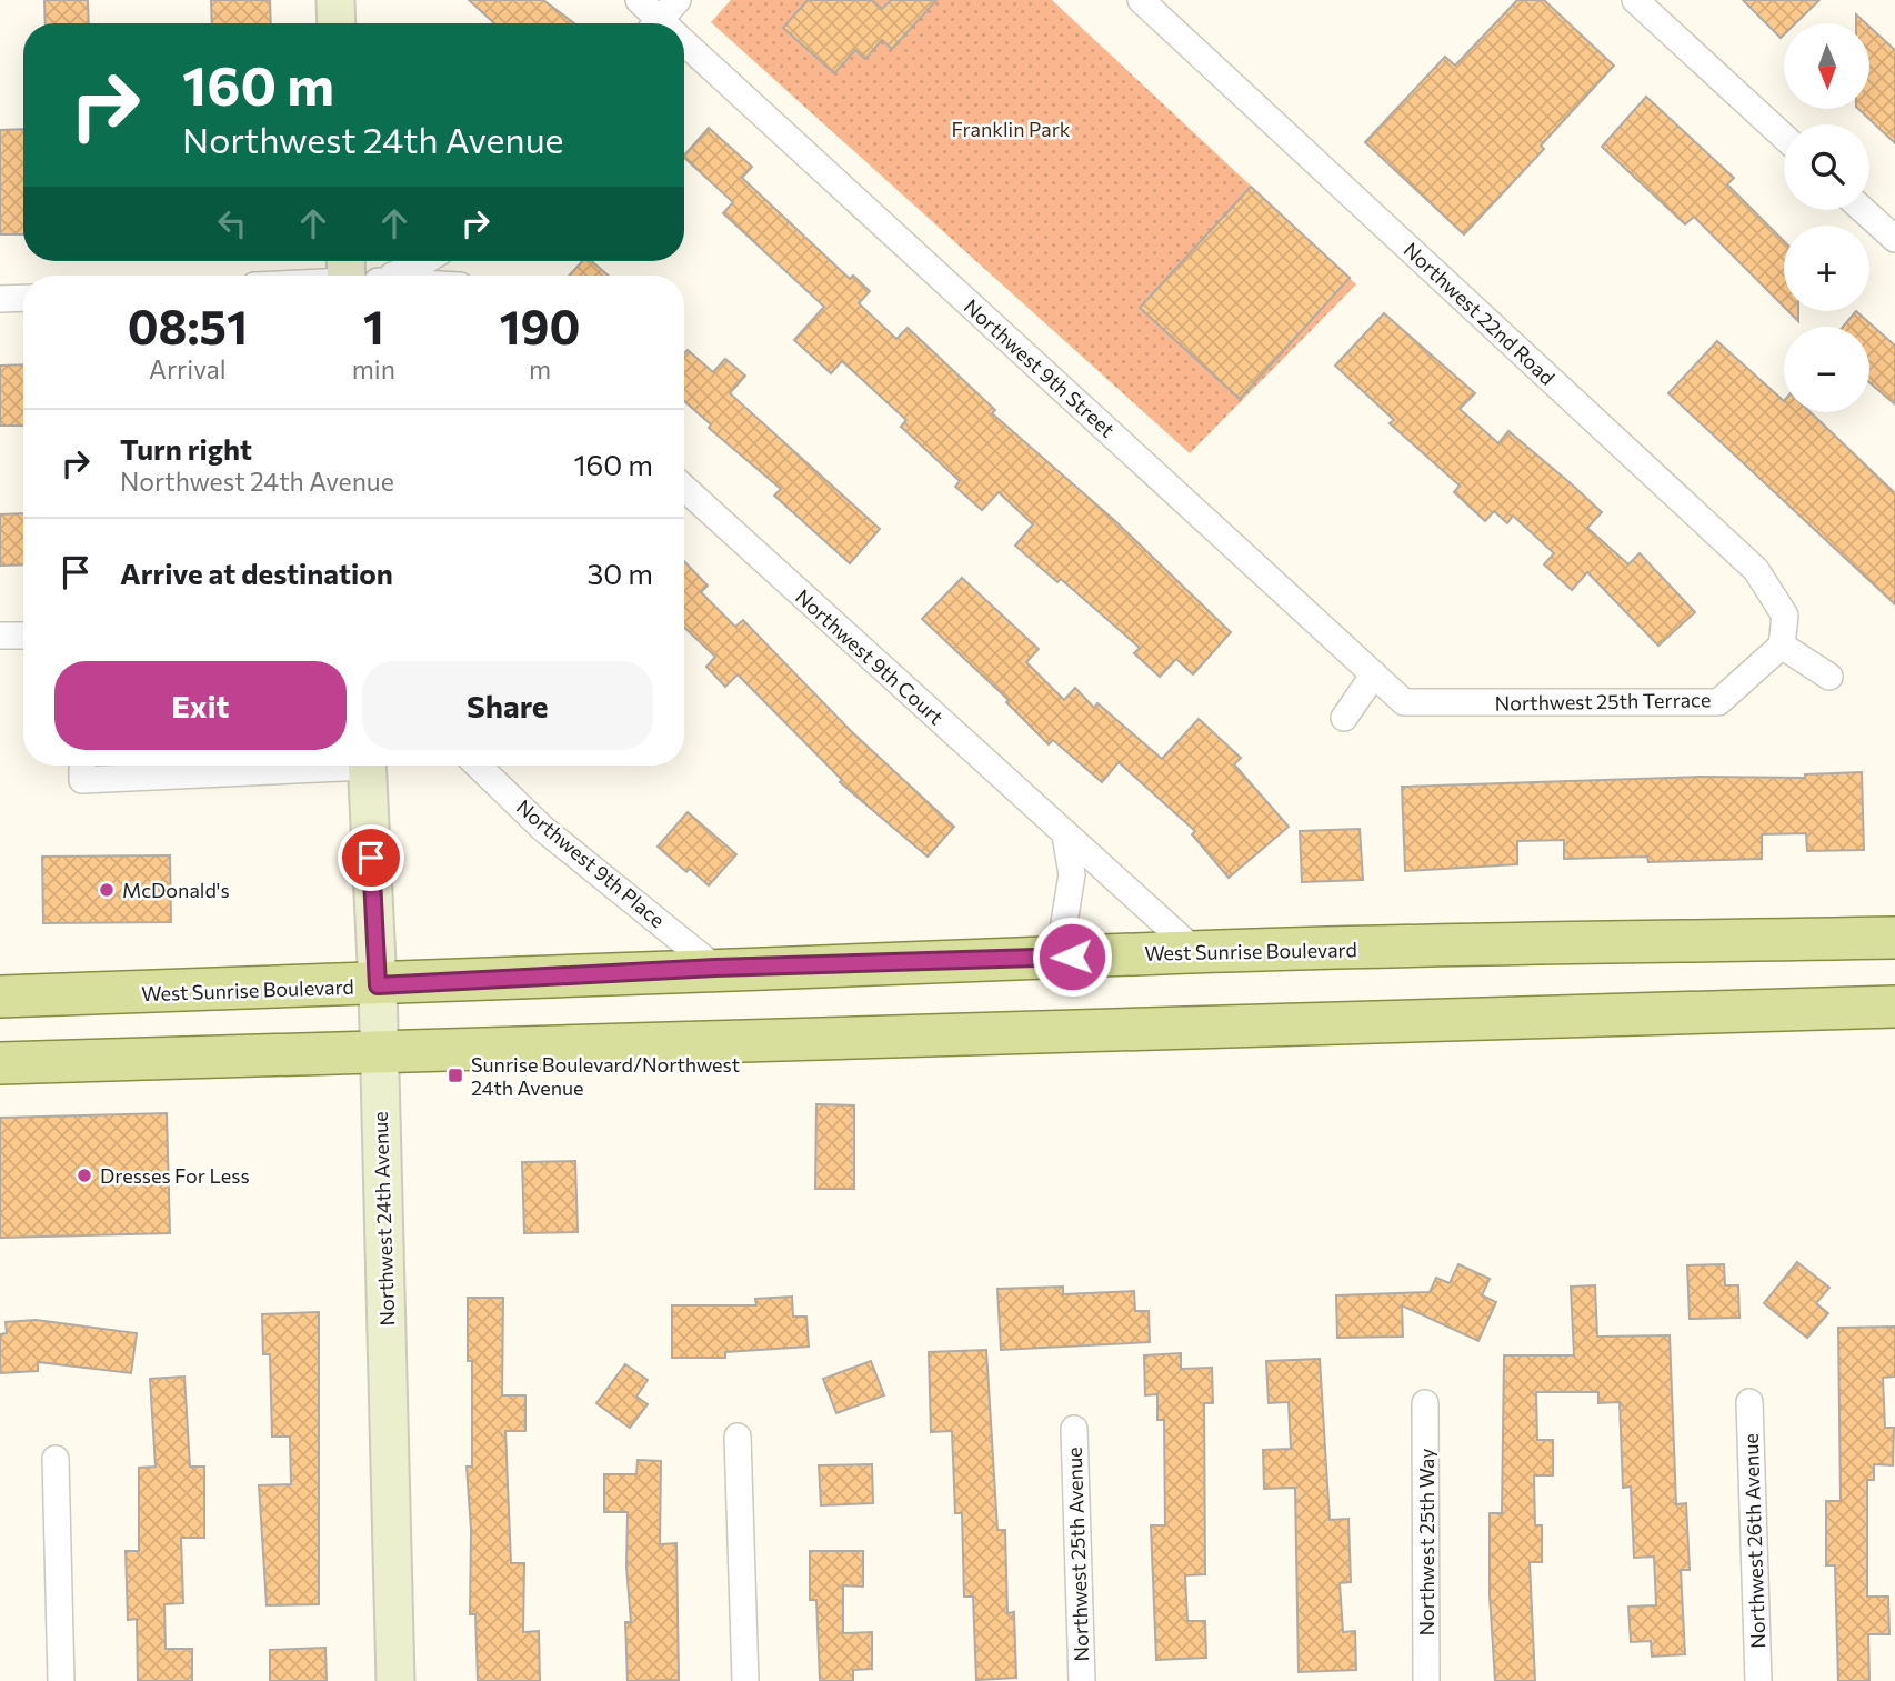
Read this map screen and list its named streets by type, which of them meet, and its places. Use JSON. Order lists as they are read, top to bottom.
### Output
{
  "streets": {
    "main road": ["West Sunrise Boulevard"],
    "street": [
      "Northwest 22nd Road",
      "Northwest 9th Street",
      "Northwest 9th Court",
      "Northwest 25th Terrace",
      "Northwest 9th Place",
      "Northwest 24th Avenue",
      "Northwest 26th Avenue",
      "Northwest 25th Way",
      "Northwest 25th Avenue"
    ]
  },
  "crossings": [
    ["Northwest 22nd Road", "Northwest 25th Terrace"],
    ["Northwest 9th Street", "Northwest 25th Terrace"],
    ["Northwest 9th Court", "West Sunrise Boulevard"],
    ["Northwest 9th Place", "West Sunrise Boulevard"],
    ["West Sunrise Boulevard", "Northwest 24th Avenue"]
  ],
  "parks": ["Franklin Park"],
  "places": {
    "other": ["McDonald's", "Dresses For Less"],
    "transit": ["Sunrise Boulevard/Northwest 24th Avenue"]
  },
  "north": "bottom",
  "page": {
    "map_buttons": ["+", "−"],
    "turn": ["160 m", "Northwest 24th Avenue"],
    "eta": [
      "08:51",
      "Arrival",
      "1",
      "min",
      "190",
      "m"
    ],
    "list": [
      {
        "name": "Turn right",
        "note": "Northwest 24th Avenue",
        "value": "160 m"
      },
      {
        "name": "Arrive at destination",
        "value": "30 m"
      }
    ],
    "buttons": ["Exit", "Share"]
  }
}
